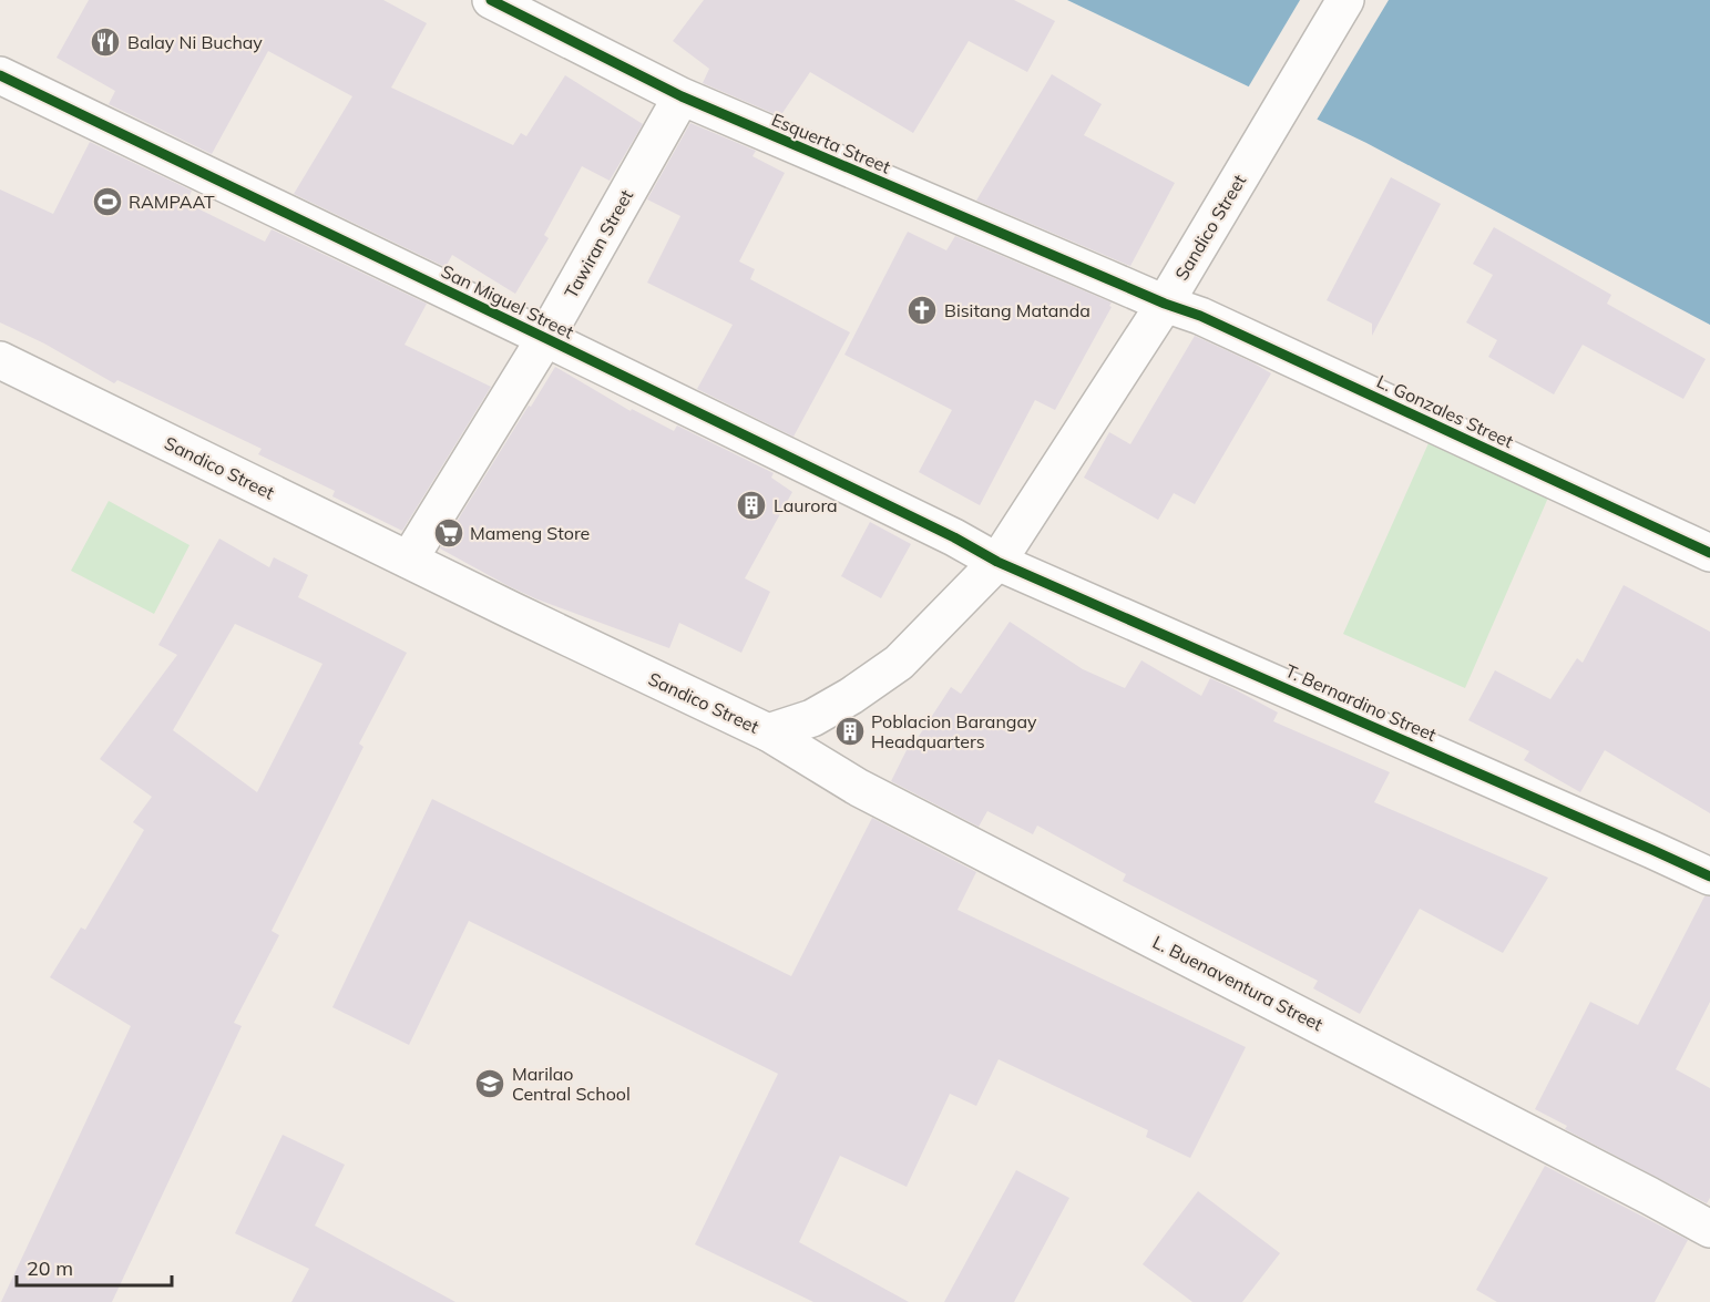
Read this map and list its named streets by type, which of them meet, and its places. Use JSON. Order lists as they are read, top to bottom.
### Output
{
  "streets": {
    "street": [
      "Esquerta Street",
      "Sandico Street",
      "Tawiran Street",
      "San Miguel Street",
      "L. Gonzales Street",
      "T. Bernardino Street",
      "L. Buenaventura Street"
    ]
  },
  "crossings": [
    ["Esquerta Street", "Sandico Street"],
    ["Esquerta Street", "Tawiran Street"],
    ["Esquerta Street", "L. Gonzales Street"],
    ["Sandico Street", "Tawiran Street"],
    ["Sandico Street", "San Miguel Street"],
    ["Sandico Street", "L. Gonzales Street"],
    ["Sandico Street", "T. Bernardino Street"],
    ["Sandico Street", "L. Buenaventura Street"],
    ["Tawiran Street", "San Miguel Street"],
    ["San Miguel Street", "T. Bernardino Street"]
  ],
  "places": {
    "restaurant": ["Balay Ni Buchay"],
    "sports": ["RAMPAAT"],
    "church": ["Bisitang Matanda"],
    "building": ["Laurora", "Poblacion Barangay Headquarters"],
    "supermarket": ["Mameng Store"],
    "school or university": ["Marilao Central School"]
  },
  "scale_bar": "20 m"
}
